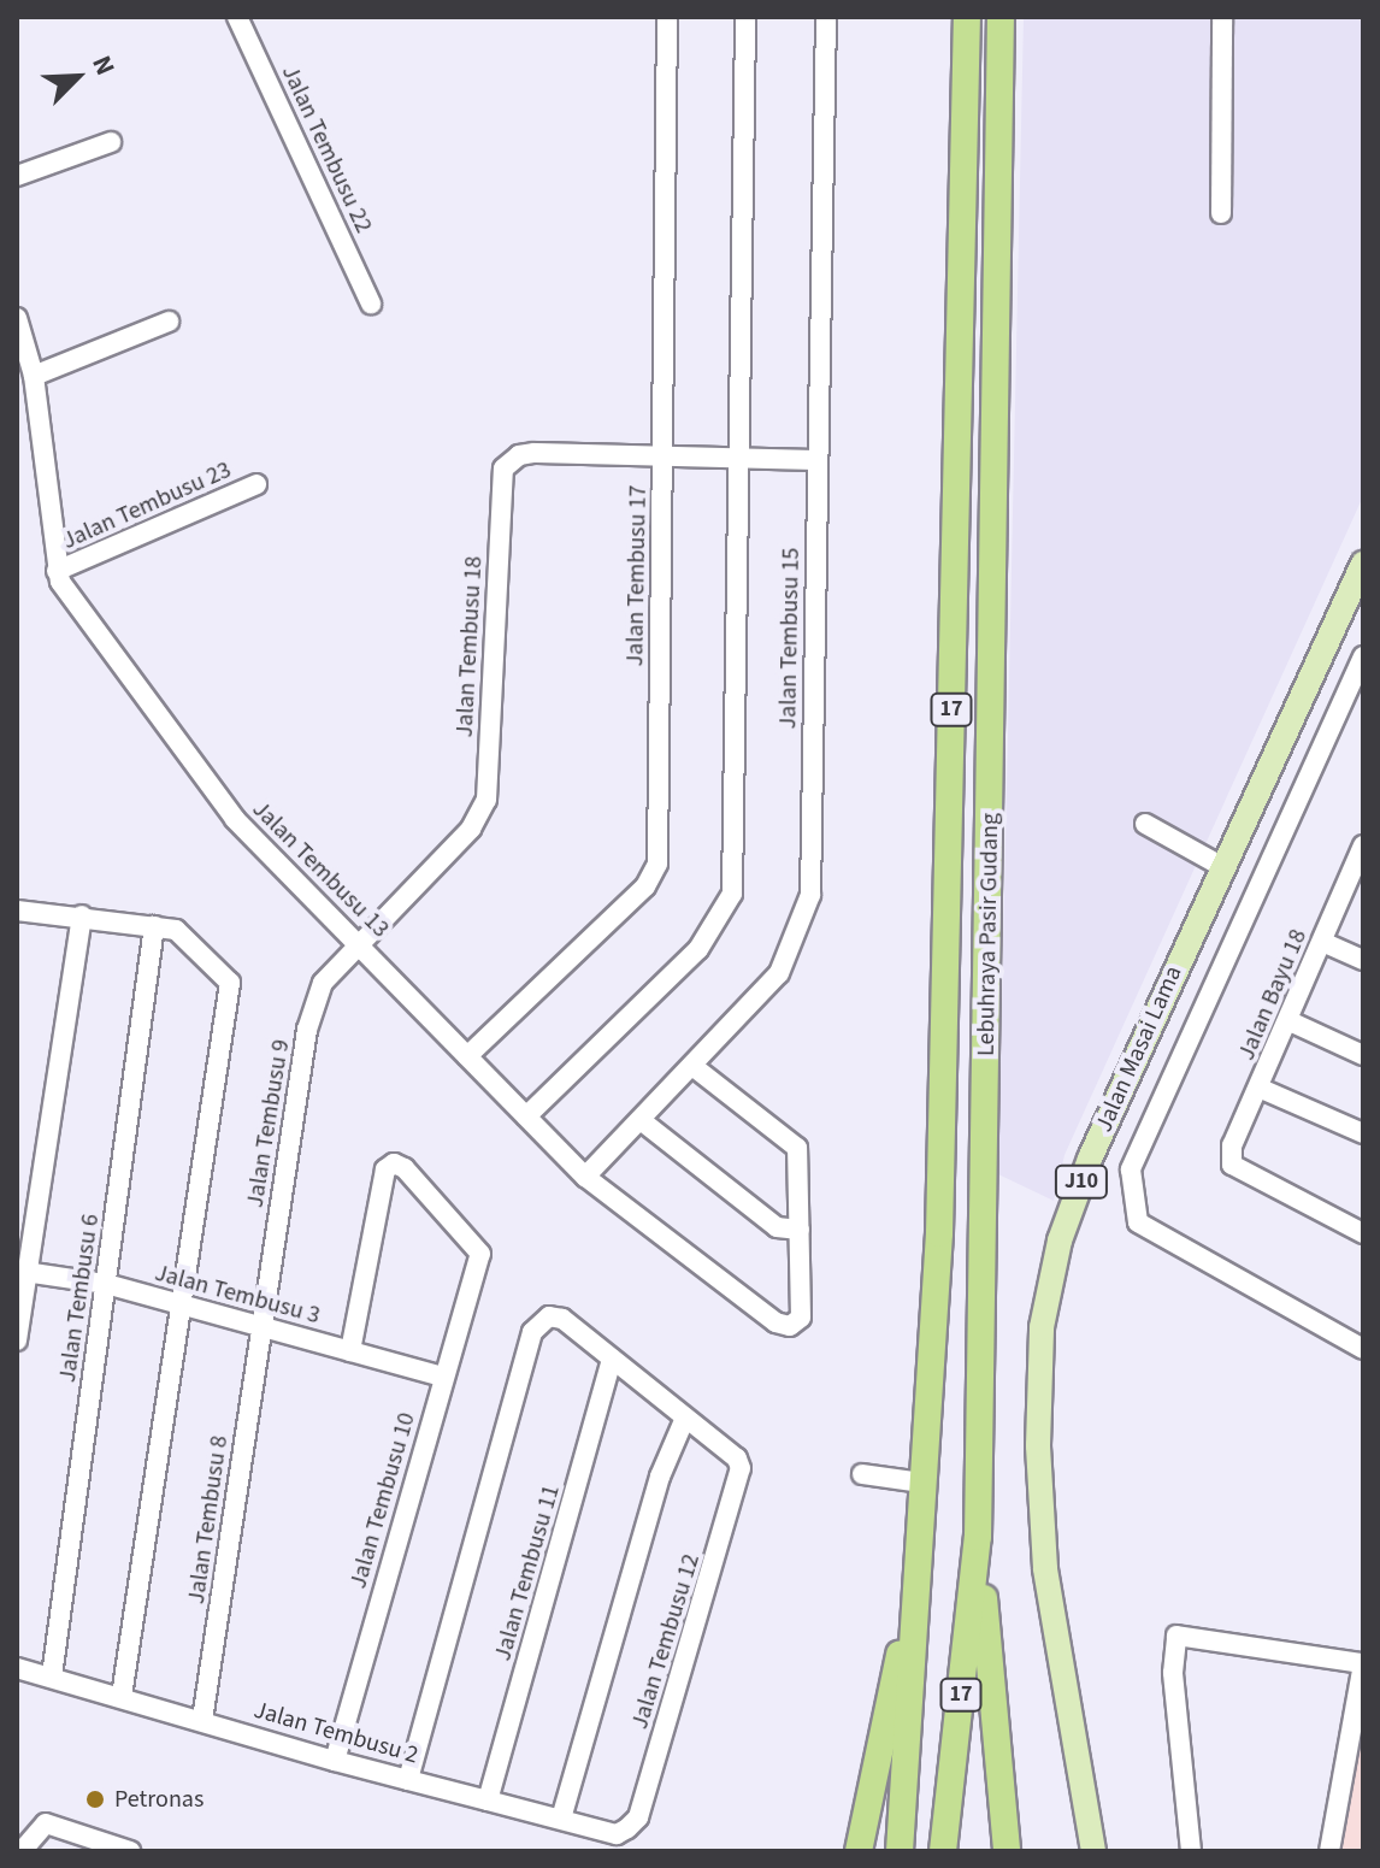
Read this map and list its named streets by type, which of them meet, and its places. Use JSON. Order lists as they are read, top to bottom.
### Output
{
  "streets": {
    "highway": ["17", "Lebuhraya Pasir Gudang"],
    "main road": ["Jalan Masai Lama", "J10"],
    "street": [
      "Jalan Tembusu 22",
      "Jalan Tembusu 23",
      "Jalan Tembusu 17",
      "Jalan Tembusu 15",
      "Jalan Tembusu 18",
      "Jalan Tembusu 13",
      "Jalan Bayu 18",
      "Jalan Tembusu 9",
      "Jalan Tembusu 3",
      "Jalan Tembusu 6",
      "Jalan Tembusu 10",
      "Jalan Tembusu 8",
      "Jalan Tembusu 11",
      "Jalan Tembusu 12",
      "Jalan Tembusu 2"
    ]
  },
  "crossings": [
    ["Jalan Tembusu 23", "Jalan Tembusu 13"],
    ["Jalan Tembusu 17", "Jalan Tembusu 18"],
    ["Jalan Tembusu 17", "Jalan Tembusu 13"],
    ["Jalan Tembusu 15", "Jalan Tembusu 13"],
    ["Jalan Tembusu 18", "Jalan Tembusu 13"],
    ["Jalan Tembusu 18", "Jalan Tembusu 9"],
    ["Jalan Tembusu 13", "Jalan Tembusu 9"],
    ["Jalan Tembusu 9", "Jalan Tembusu 3"],
    ["Jalan Tembusu 9", "Jalan Tembusu 8"],
    ["Jalan Tembusu 3", "Jalan Tembusu 6"],
    ["Jalan Tembusu 3", "Jalan Tembusu 10"],
    ["Jalan Tembusu 3", "Jalan Tembusu 8"],
    ["Jalan Tembusu 6", "Jalan Tembusu 2"],
    ["Jalan Tembusu 10", "Jalan Tembusu 2"],
    ["Jalan Tembusu 8", "Jalan Tembusu 2"],
    ["Jalan Tembusu 11", "Jalan Tembusu 2"],
    ["Jalan Tembusu 12", "Jalan Tembusu 2"]
  ],
  "places": ["Petronas"],
  "north": "top right"
}
